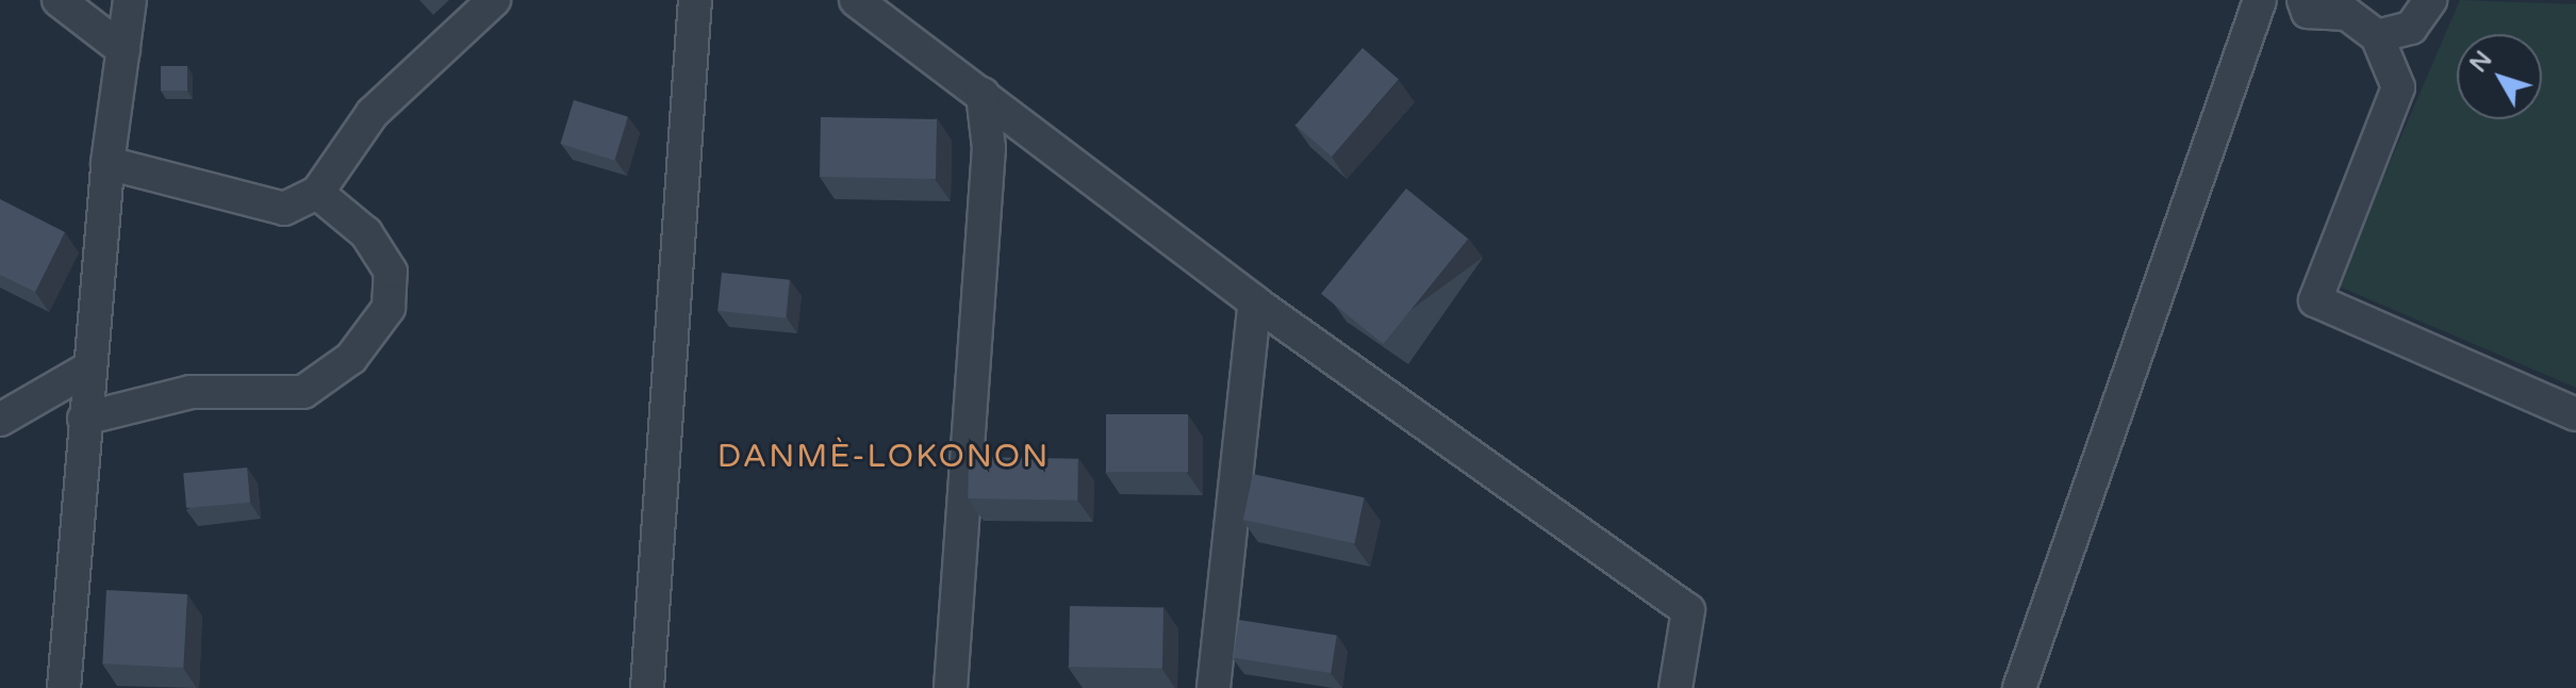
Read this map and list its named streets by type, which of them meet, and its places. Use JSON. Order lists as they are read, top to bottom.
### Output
{
  "districts": ["DANMÈ-LOKONON"],
  "north": "top left"
}
